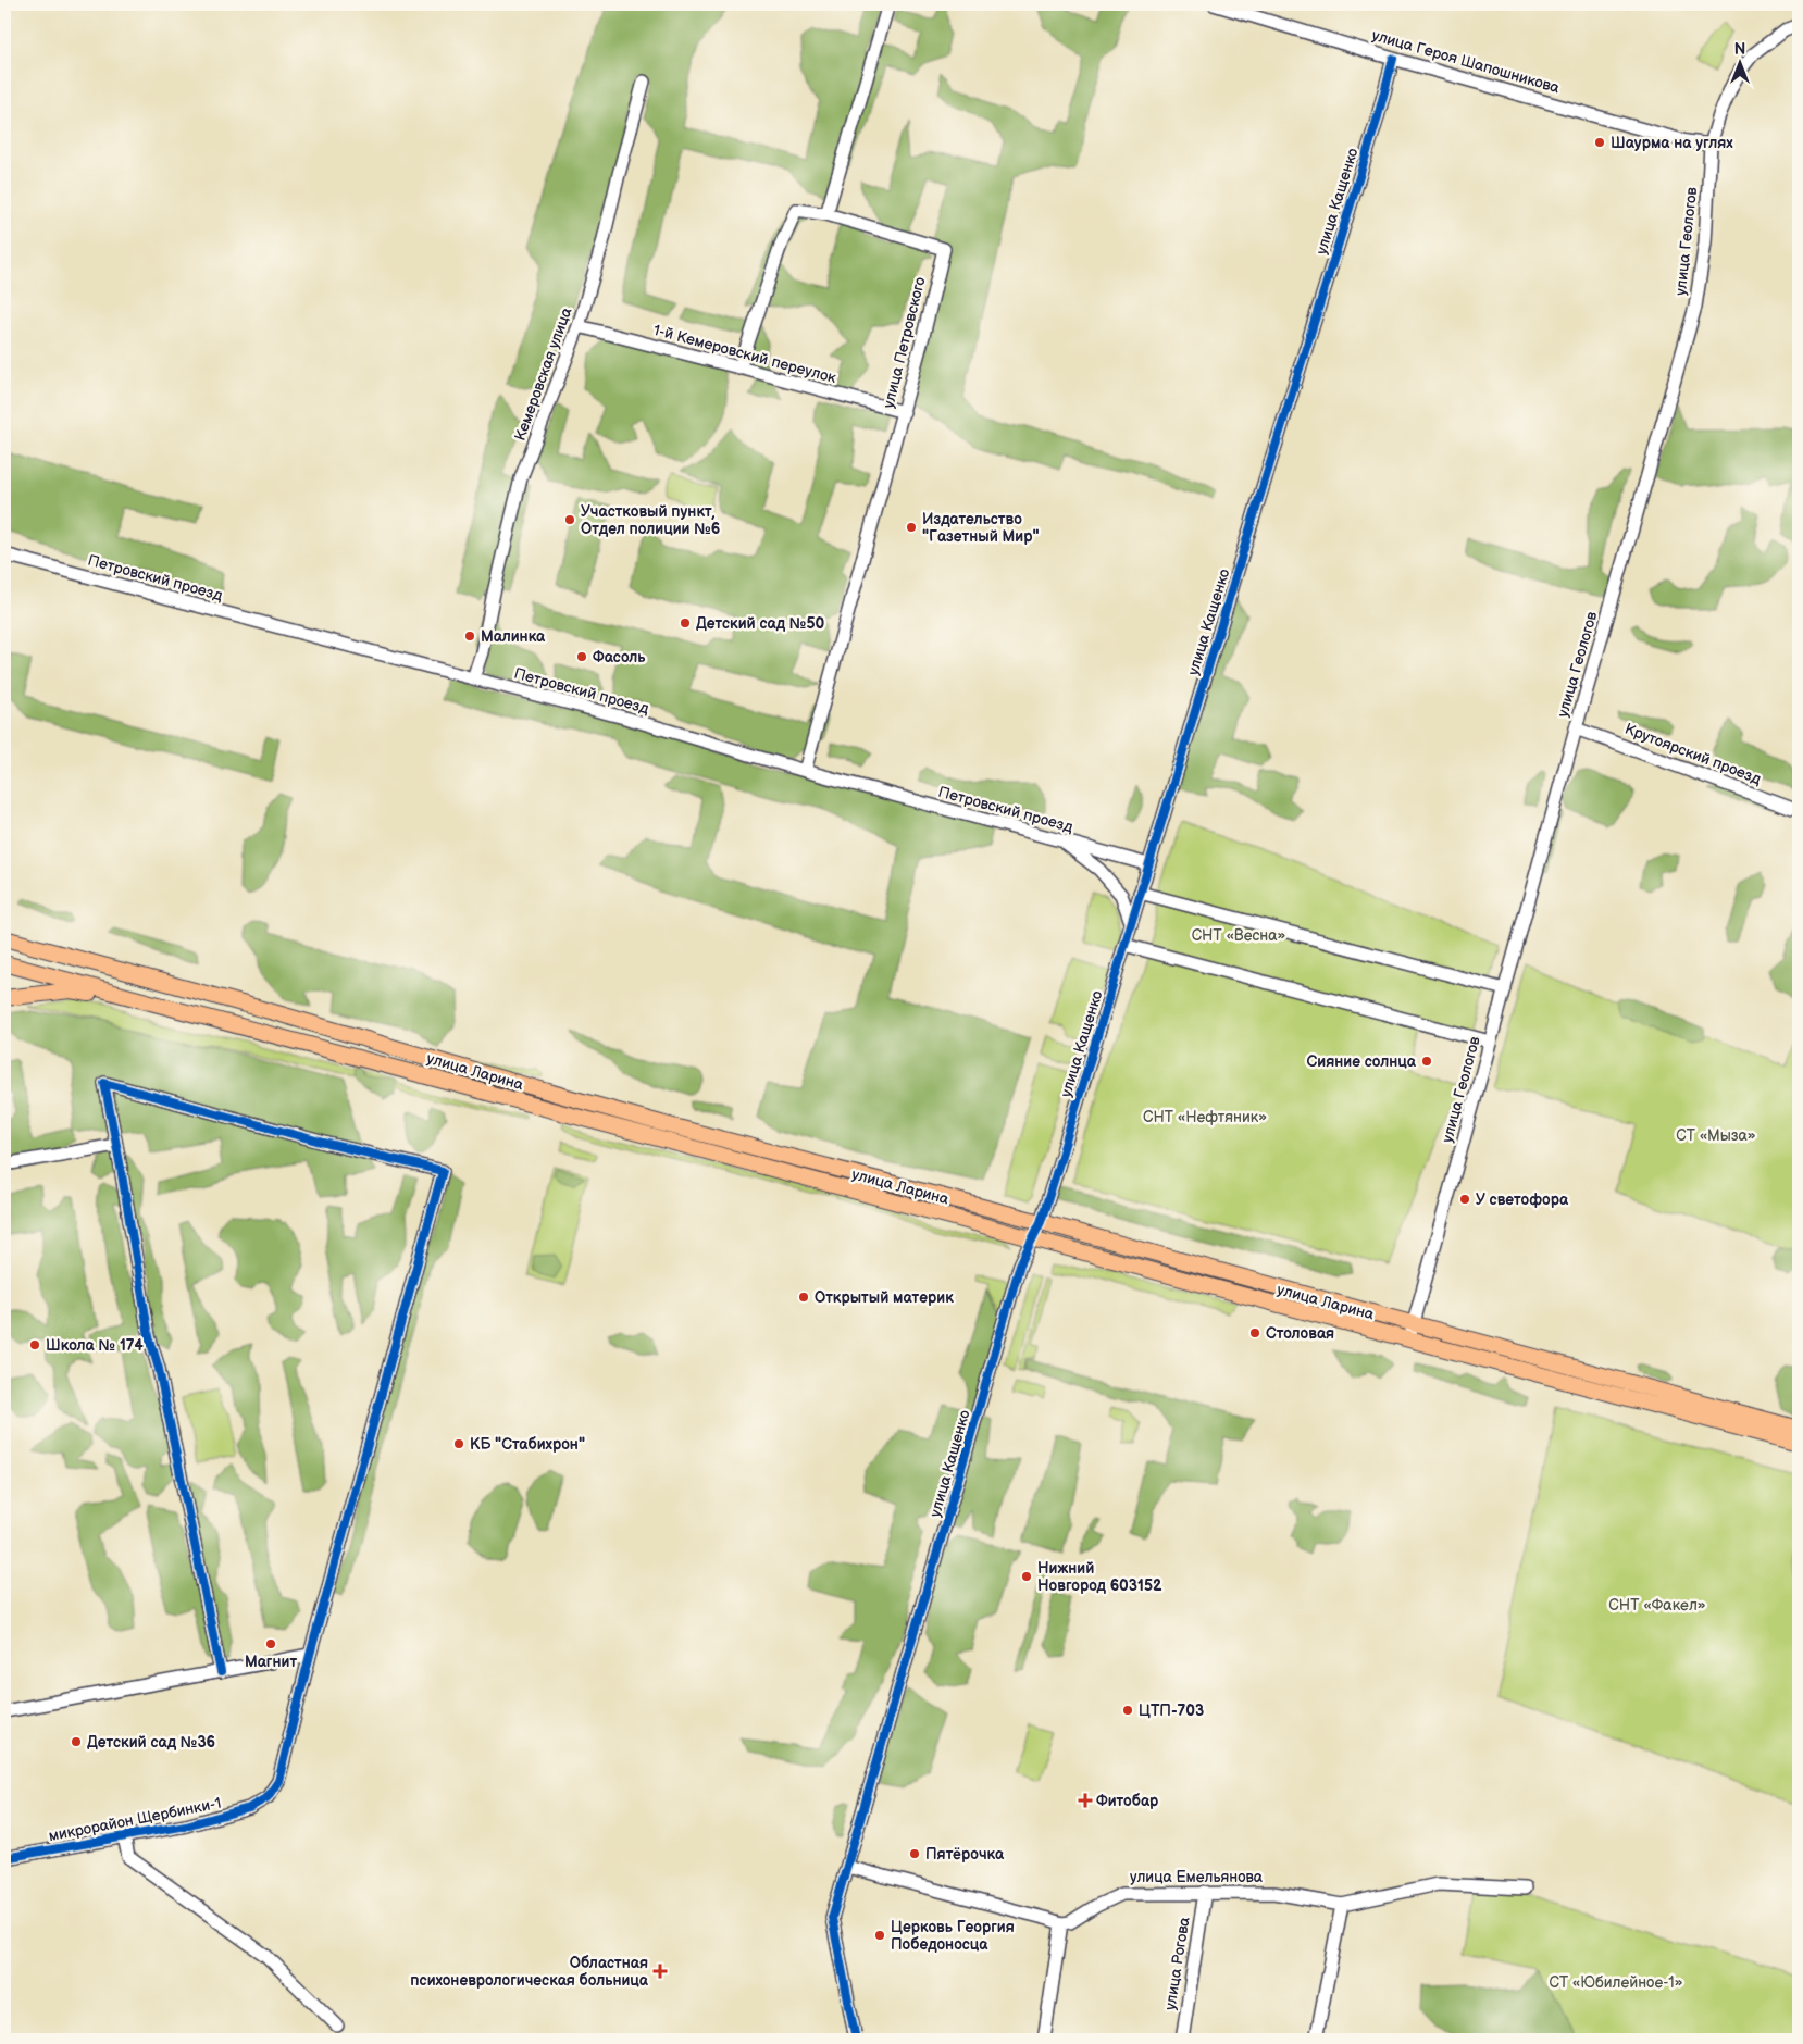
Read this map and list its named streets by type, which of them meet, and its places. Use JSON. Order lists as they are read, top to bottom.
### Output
{
  "streets": {
    "main road": ["улица Ларина"],
    "street": [
      "улица Героя Шапошникова",
      "улица Кащенко",
      "улица Геологов",
      "улица Петровского",
      "1-й Кемеровский переулок",
      "Кемеровская улица",
      "Петровский проезд",
      "Крутоярский проезд",
      "микрорайон Щербинки-1",
      "улица Емельянова",
      "улица Рогова"
    ]
  },
  "crossings": [
    ["улица Героя Шапошникова", "улица Кащенко"],
    ["улица Героя Шапошникова", "улица Геологов"],
    ["улица Кащенко", "Петровский проезд"],
    ["улица Кащенко", "улица Ларина"],
    ["улица Геологов", "Крутоярский проезд"],
    ["улица Геологов", "улица Ларина"],
    ["улица Петровского", "1-й Кемеровский переулок"],
    ["улица Петровского", "Петровский проезд"],
    ["1-й Кемеровский переулок", "Кемеровская улица"],
    ["Кемеровская улица", "Петровский проезд"],
    ["улица Емельянова", "улица Рогова"]
  ],
  "parks": [
    "СНТ «Весна»",
    "СНТ «Нефтяник»",
    "СТ «Мыза»",
    "СНТ «Факел»",
    "СТ «Юбилейное-1»"
  ],
  "places": {
    "other": [
      "Шаурма на углях",
      "Участковый пункт, Отдел полиции №6",
      "Издательство \"Газетный Мир\"",
      "Детский сад №50",
      "Малинка",
      "Фасоль",
      "Сияние солнца",
      "У светофора",
      "Открытый материк",
      "Столовая",
      "Школа № 174",
      "КБ \"Стабихрон\"",
      "Нижний Новгород 603152",
      "Магнит",
      "ЦТП-703",
      "Детский сад №36",
      "Пятёрочка",
      "Церковь Георгия Победоносца"
    ],
    "health": ["Фитобар", "Областная психоневрологическая больница"]
  },
  "north": "top"
}
